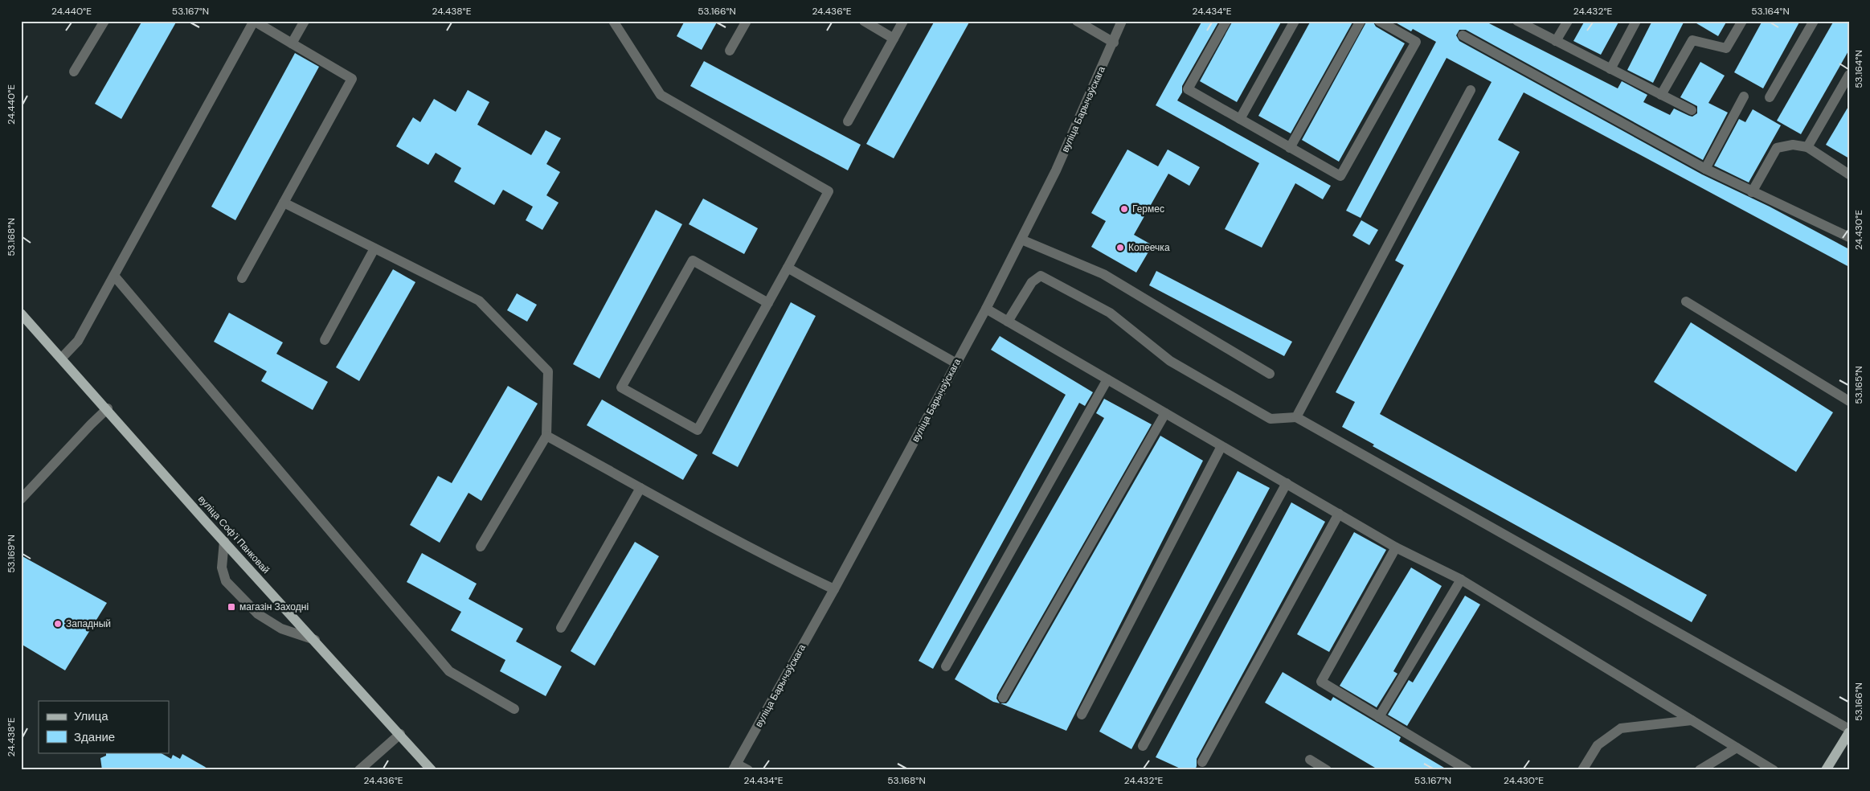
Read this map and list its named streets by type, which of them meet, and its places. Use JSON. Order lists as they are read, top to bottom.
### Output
{
  "streets": {
    "main road": ["вуліца Софʼі Панковай"],
    "street": ["вуліца Барычэўскага"]
  },
  "places": {
    "other": ["Гермес", "Копеечка", "Западный"],
    "transit": ["магазін Заходні"]
  },
  "legend": ["Улица", "Здание"],
  "coordinates": [
    "24.440°E",
    "53.167°N",
    "24.438°E",
    "53.166°N",
    "24.436°E",
    "24.434°E",
    "24.432°E",
    "53.164°N",
    "24.430°E",
    "53.168°N",
    "53.165°N",
    "53.169°N"
  ]
}
